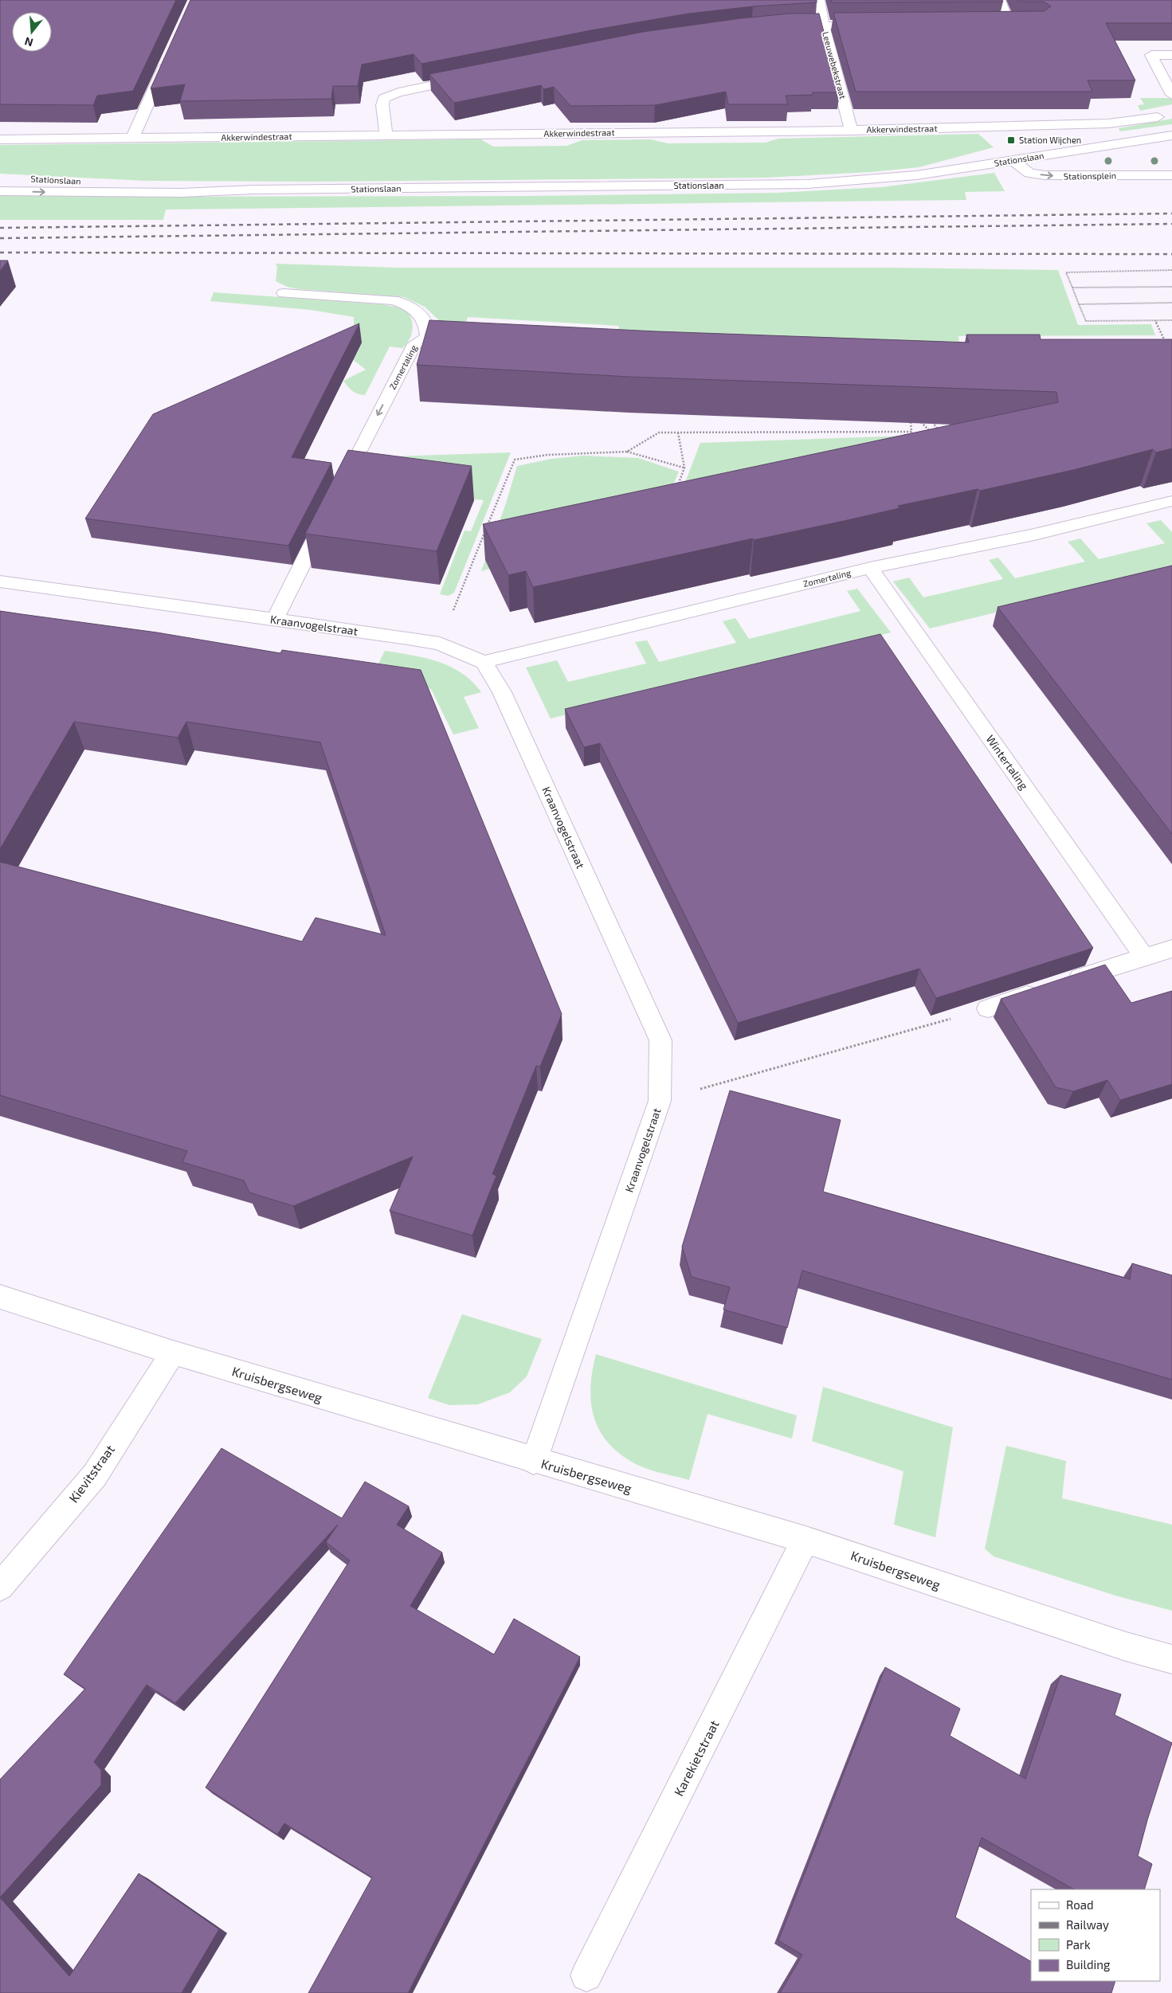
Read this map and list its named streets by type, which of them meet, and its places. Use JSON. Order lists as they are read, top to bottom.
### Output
{
  "streets": {
    "street": [
      "Leeuwebekstraat",
      "Akkerwindestraat",
      "Stationslaan",
      "Stationsplein",
      "Zomertaling",
      "Kraanvogelstraat",
      "Wintertaling",
      "Kruisbergseweg",
      "Kievitstraat",
      "Karekietstraat"
    ]
  },
  "crossings": [
    ["Leeuwebekstraat", "Akkerwindestraat"],
    ["Stationslaan", "Stationsplein"],
    ["Zomertaling", "Kraanvogelstraat"],
    ["Zomertaling", "Wintertaling"],
    ["Kraanvogelstraat", "Kruisbergseweg"],
    ["Kruisbergseweg", "Kievitstraat"],
    ["Kruisbergseweg", "Karekietstraat"]
  ],
  "one_way": ["Stationsplein"],
  "places": {
    "transit": ["Station Wijchen"]
  },
  "legend": [
    "Road",
    "Railway",
    "Park",
    "Building"
  ],
  "north": "bottom"
}
